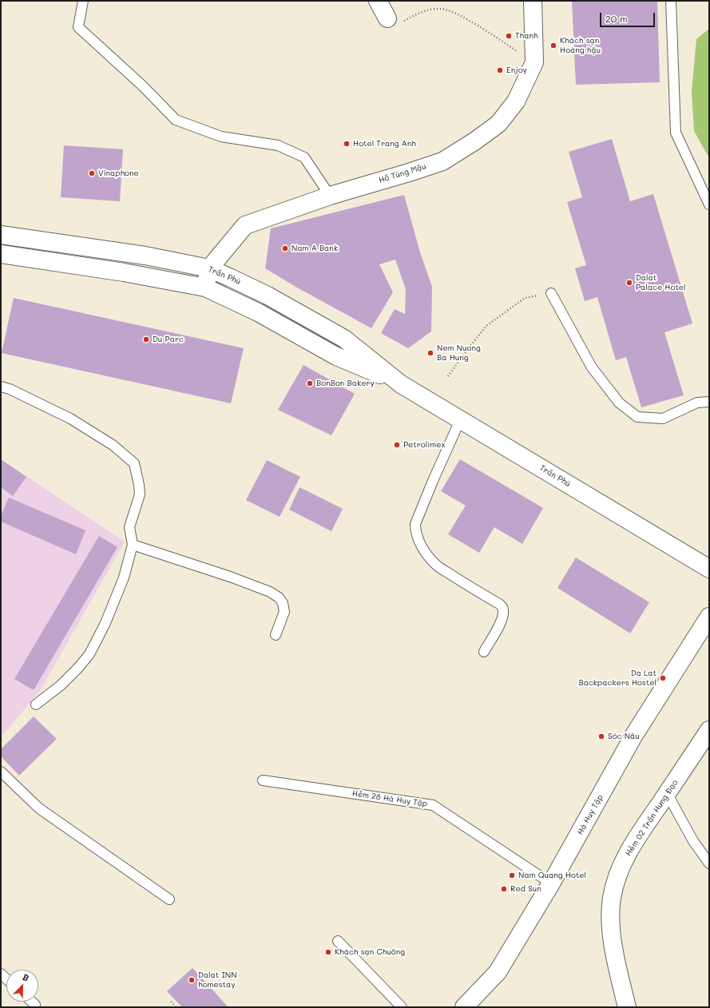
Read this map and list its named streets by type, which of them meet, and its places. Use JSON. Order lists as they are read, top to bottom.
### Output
{
  "streets": {
    "street": [
      "Hồ Tùng Mậu",
      "Trần Phú",
      "Hà Huy Tập",
      "Hẻm 02 Trần Hưng Đạo"
    ],
    "lane": ["Hẻm 28 Hà Huy Tập"]
  },
  "crossings": [
    ["Hồ Tùng Mậu", "Trần Phú"],
    ["Hẻm 28 Hà Huy Tập", "Hà Huy Tập"]
  ],
  "places": [
    "Thanh",
    "Khách sạn Hoàng hậu",
    "Enjoy",
    "Hotel Trang Anh",
    "Vinaphone",
    "Nam A Bank",
    "Dalat Palace Hotel",
    "Du Parc",
    "Nem Nuong Ba Hung",
    "BonBon Bakery",
    "Petrolimex",
    "Da Lat Backpackers Hostel",
    "Sóc Nâu",
    "Nam Quang Hotel",
    "Red Sun",
    "Khách sạn Chuông",
    "Dalat INN homestay"
  ],
  "scale_bar": "20 m",
  "north": "top right"
}
